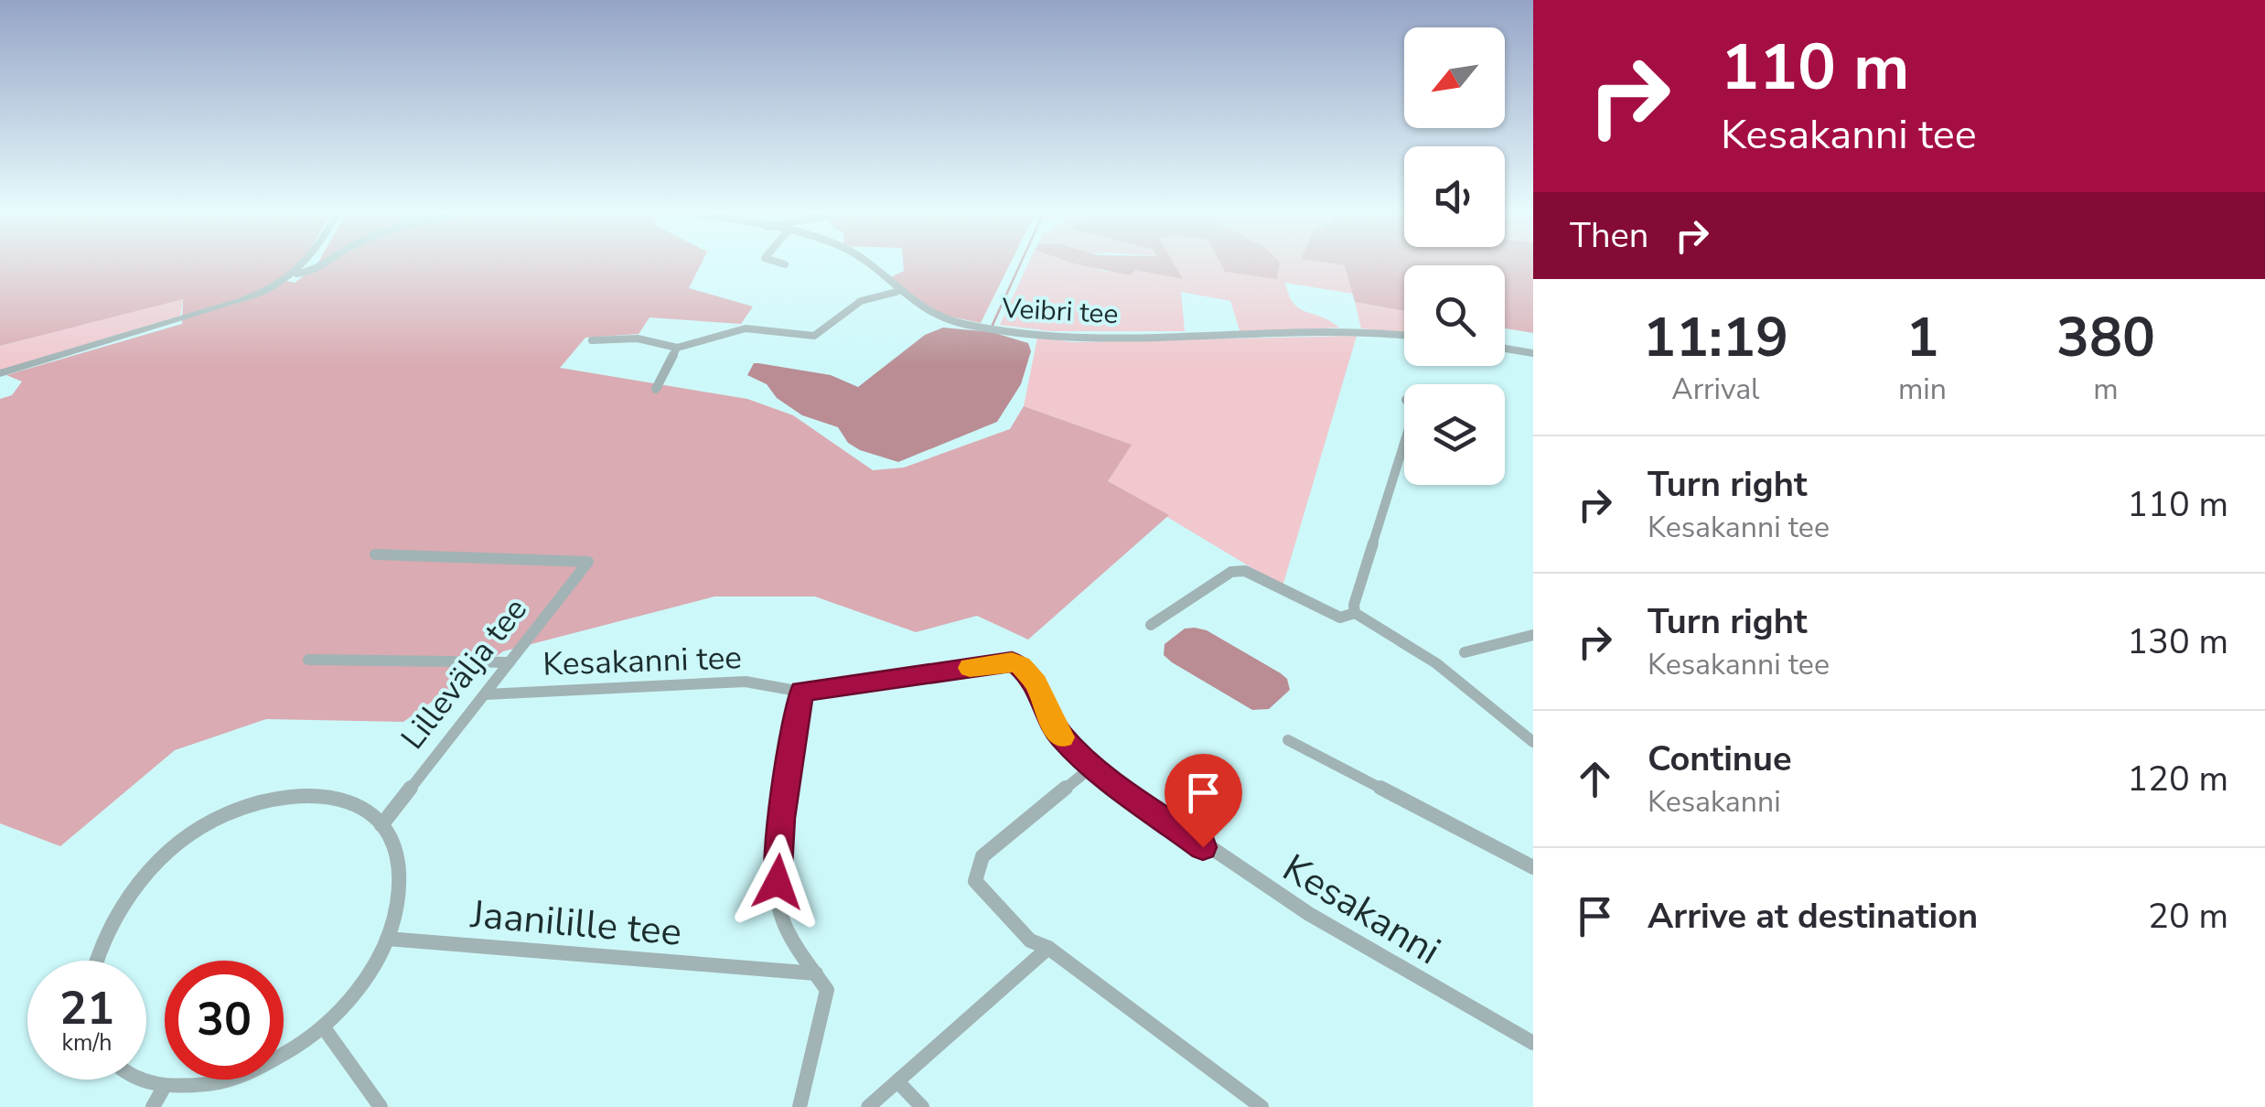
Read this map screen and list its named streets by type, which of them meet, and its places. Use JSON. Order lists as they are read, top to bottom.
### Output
{
  "streets": {
    "street": [
      "Veibri tee",
      "Kesakanni tee",
      "Lillevälja tee",
      "Kesakanni",
      "Jaanilille tee"
    ]
  },
  "crossings": [
    ["Kesakanni tee", "Lillevälja tee"],
    ["Kesakanni tee", "Kesakanni"]
  ],
  "north": "bottom left",
  "page": {
    "turn": ["110 m", "Kesakanni tee"],
    "then": "Then",
    "eta": [
      "11:19",
      "Arrival",
      "1",
      "min",
      "380",
      "m"
    ],
    "list": [
      {
        "name": "Turn right",
        "note": "Kesakanni tee",
        "value": "110 m"
      },
      {
        "name": "Turn right",
        "note": "Kesakanni tee",
        "value": "130 m"
      },
      {
        "name": "Continue",
        "note": "Kesakanni",
        "value": "120 m"
      },
      {
        "name": "Arrive at destination",
        "value": "20 m"
      }
    ],
    "speed": "21 km/h",
    "limit": "30"
  }
}
